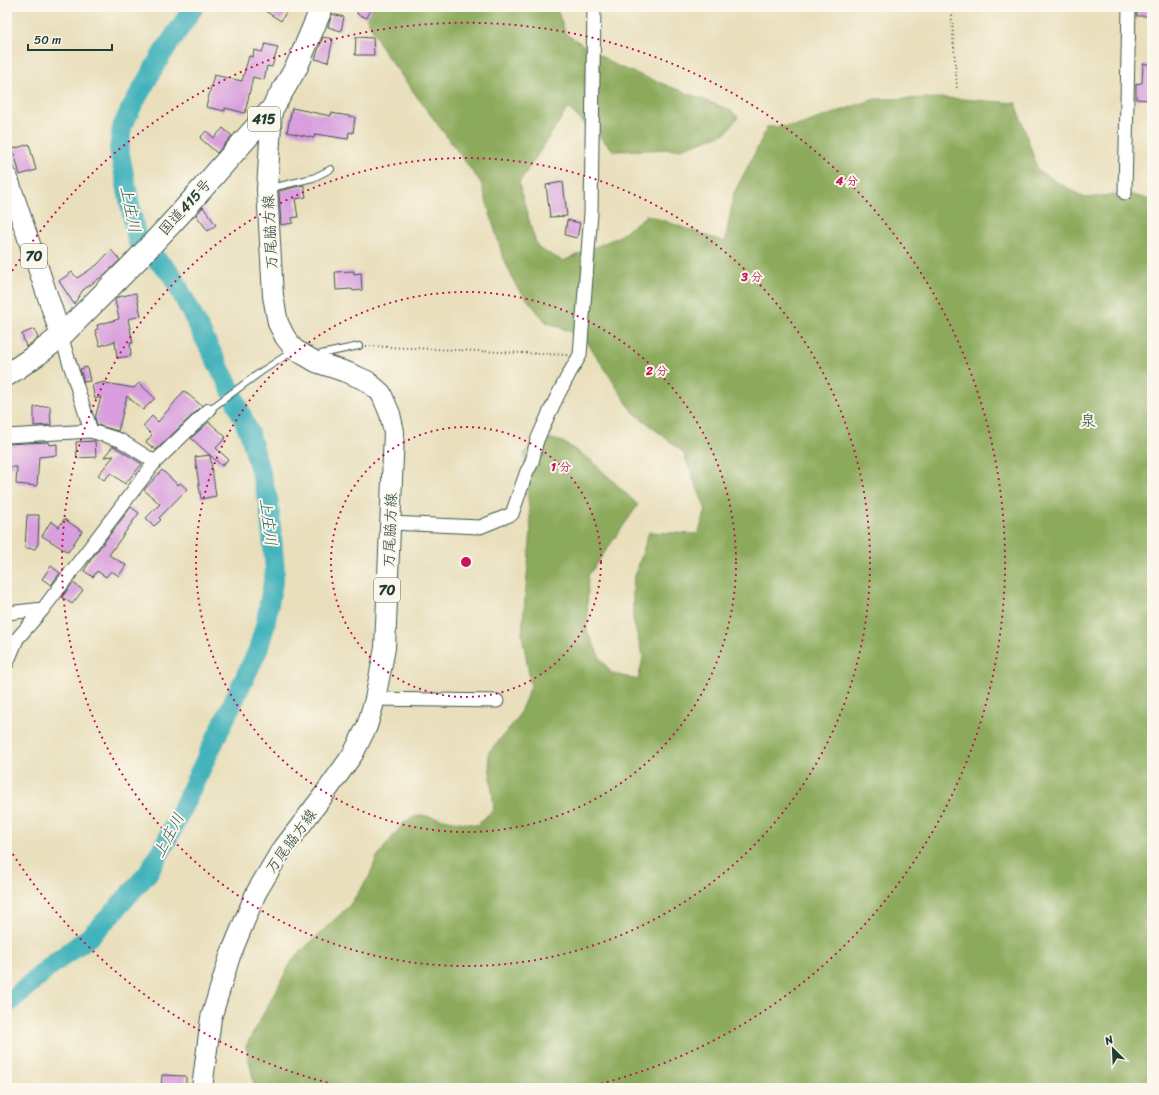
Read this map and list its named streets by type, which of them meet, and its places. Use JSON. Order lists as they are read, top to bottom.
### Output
{
  "streets": {
    "highway": ["415", "国道415号"],
    "main road": ["万尾脇方線", "70"]
  },
  "crossings": [
    ["国道415号", "万尾脇方線"],
    ["国道415号", "70"]
  ],
  "districts": ["泉"],
  "water": ["上庄川"],
  "scale_bar": "50 m",
  "north": "top left",
  "rings": [
    "4 分",
    "3 分",
    "2 分",
    "1 分"
  ]
}
